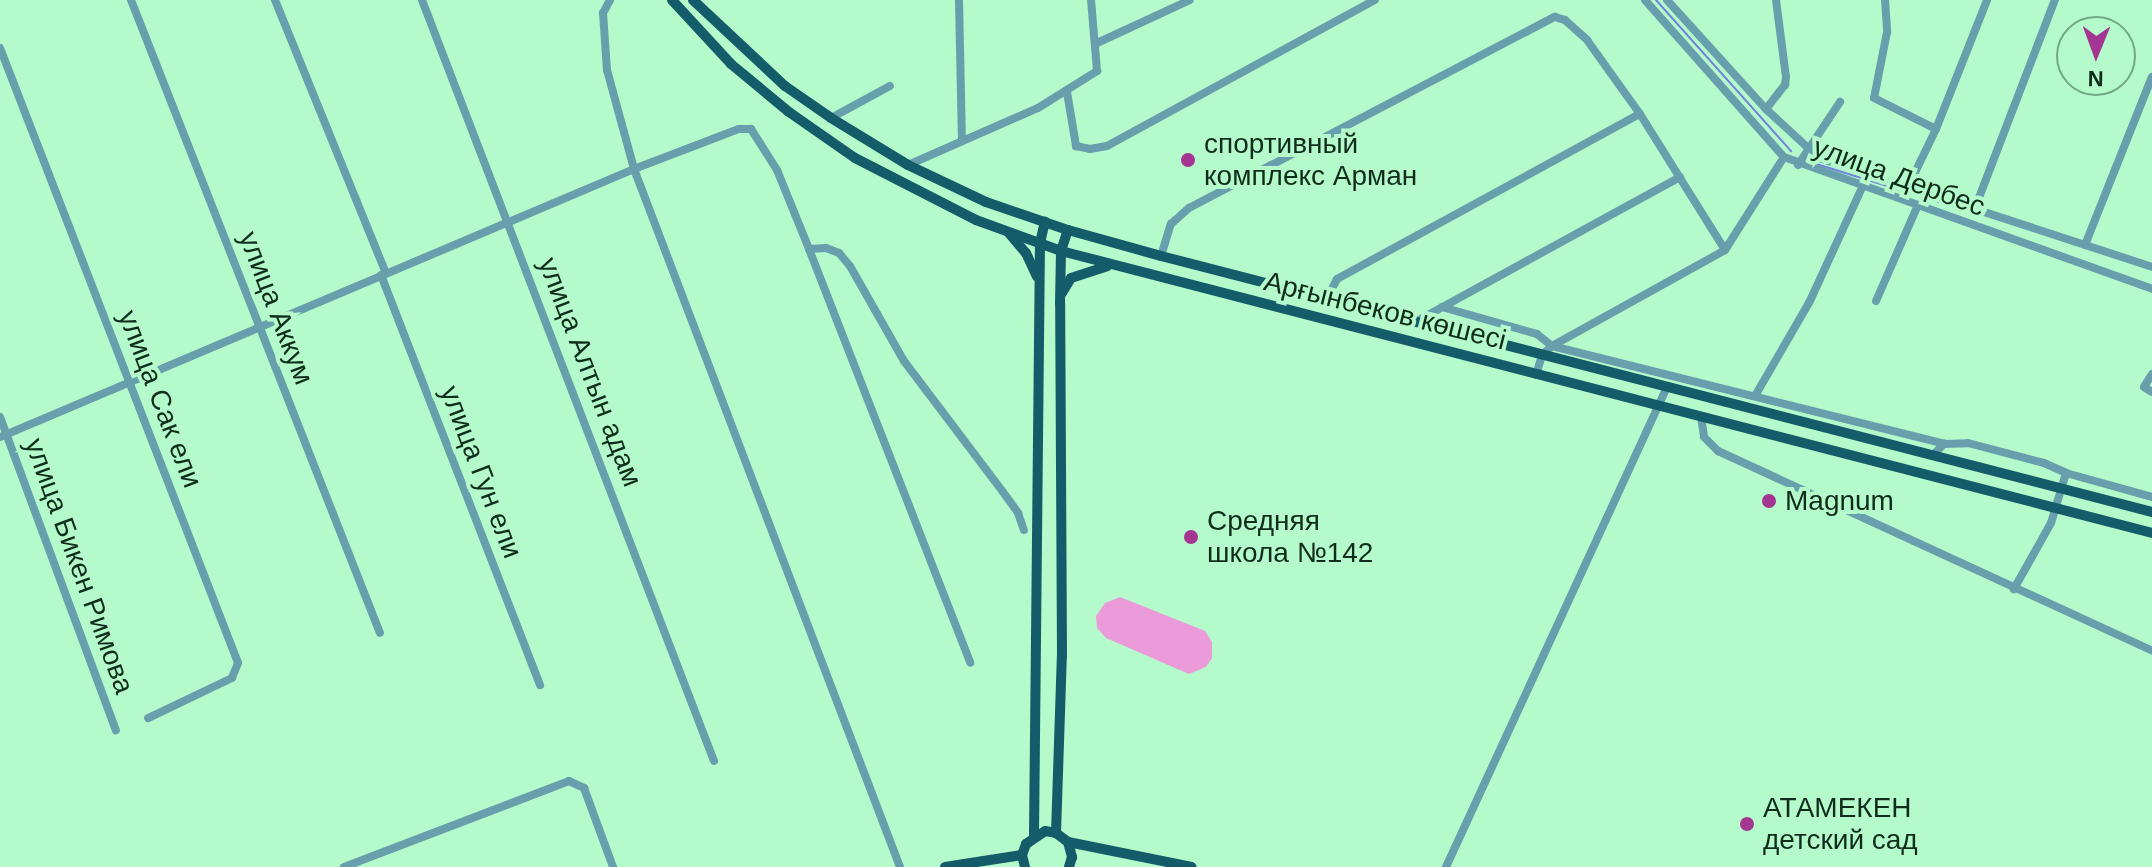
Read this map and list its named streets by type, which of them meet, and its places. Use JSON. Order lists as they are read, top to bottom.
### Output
{
  "streets": {
    "main road": ["Арғынбеков көшесі"],
    "street": [
      "улица Дербес",
      "улица Аккум",
      "улица Алтын адам",
      "улица Сак ели",
      "улица Гун ели",
      "улица Бикен Римова"
    ]
  },
  "places": [
    "спортивный комплекс Арман",
    "Magnum",
    "Средняя школа №142",
    "АТАМЕКЕН детский сад"
  ],
  "north": "bottom"
}
